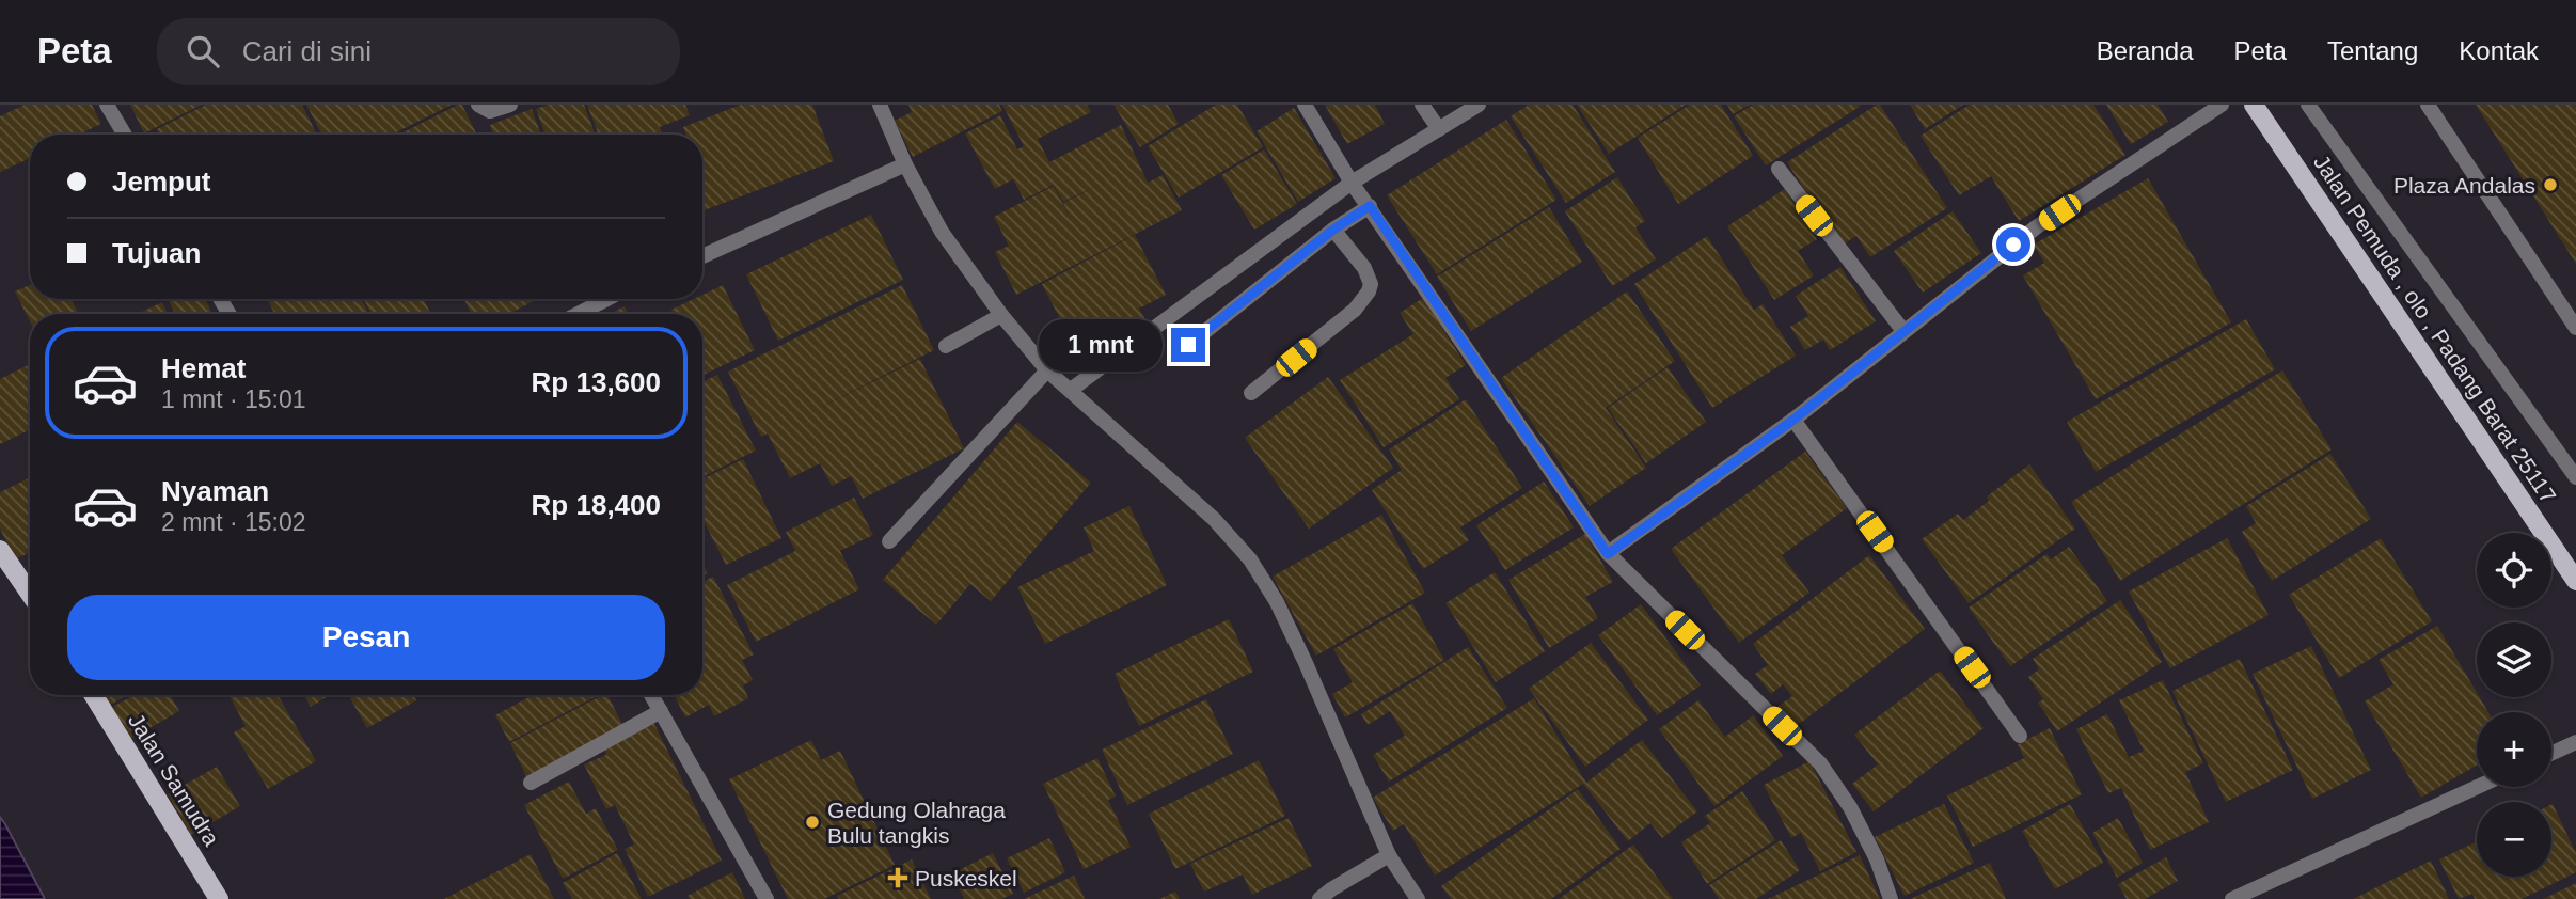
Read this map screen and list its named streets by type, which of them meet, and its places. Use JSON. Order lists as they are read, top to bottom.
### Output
{
  "streets": {
    "main road": ["Jalan Pemuda , olo , Padang Barat 25117", "Jalan Samudra"]
  },
  "places": {
    "other": ["Plaza Andalas", "Gedung Olahraga Bulu tangkis"],
    "health": ["Puskeskel"]
  },
  "page": {
    "header": "Peta",
    "search": "Cari di sini",
    "nav": [
      "Beranda",
      "Peta",
      "Tentang",
      "Kontak"
    ],
    "banner": ["Jemput", "Tujuan"],
    "bubble": "1 mnt",
    "list": [
      {
        "name": "Hemat",
        "note": "1 mnt · 15:01",
        "value": "Rp 13,600"
      },
      {
        "name": "Nyaman",
        "note": "2 mnt · 15:02",
        "value": "Rp 18,400"
      }
    ],
    "map_buttons": ["+", "−"],
    "buttons": "Pesan"
  }
}
